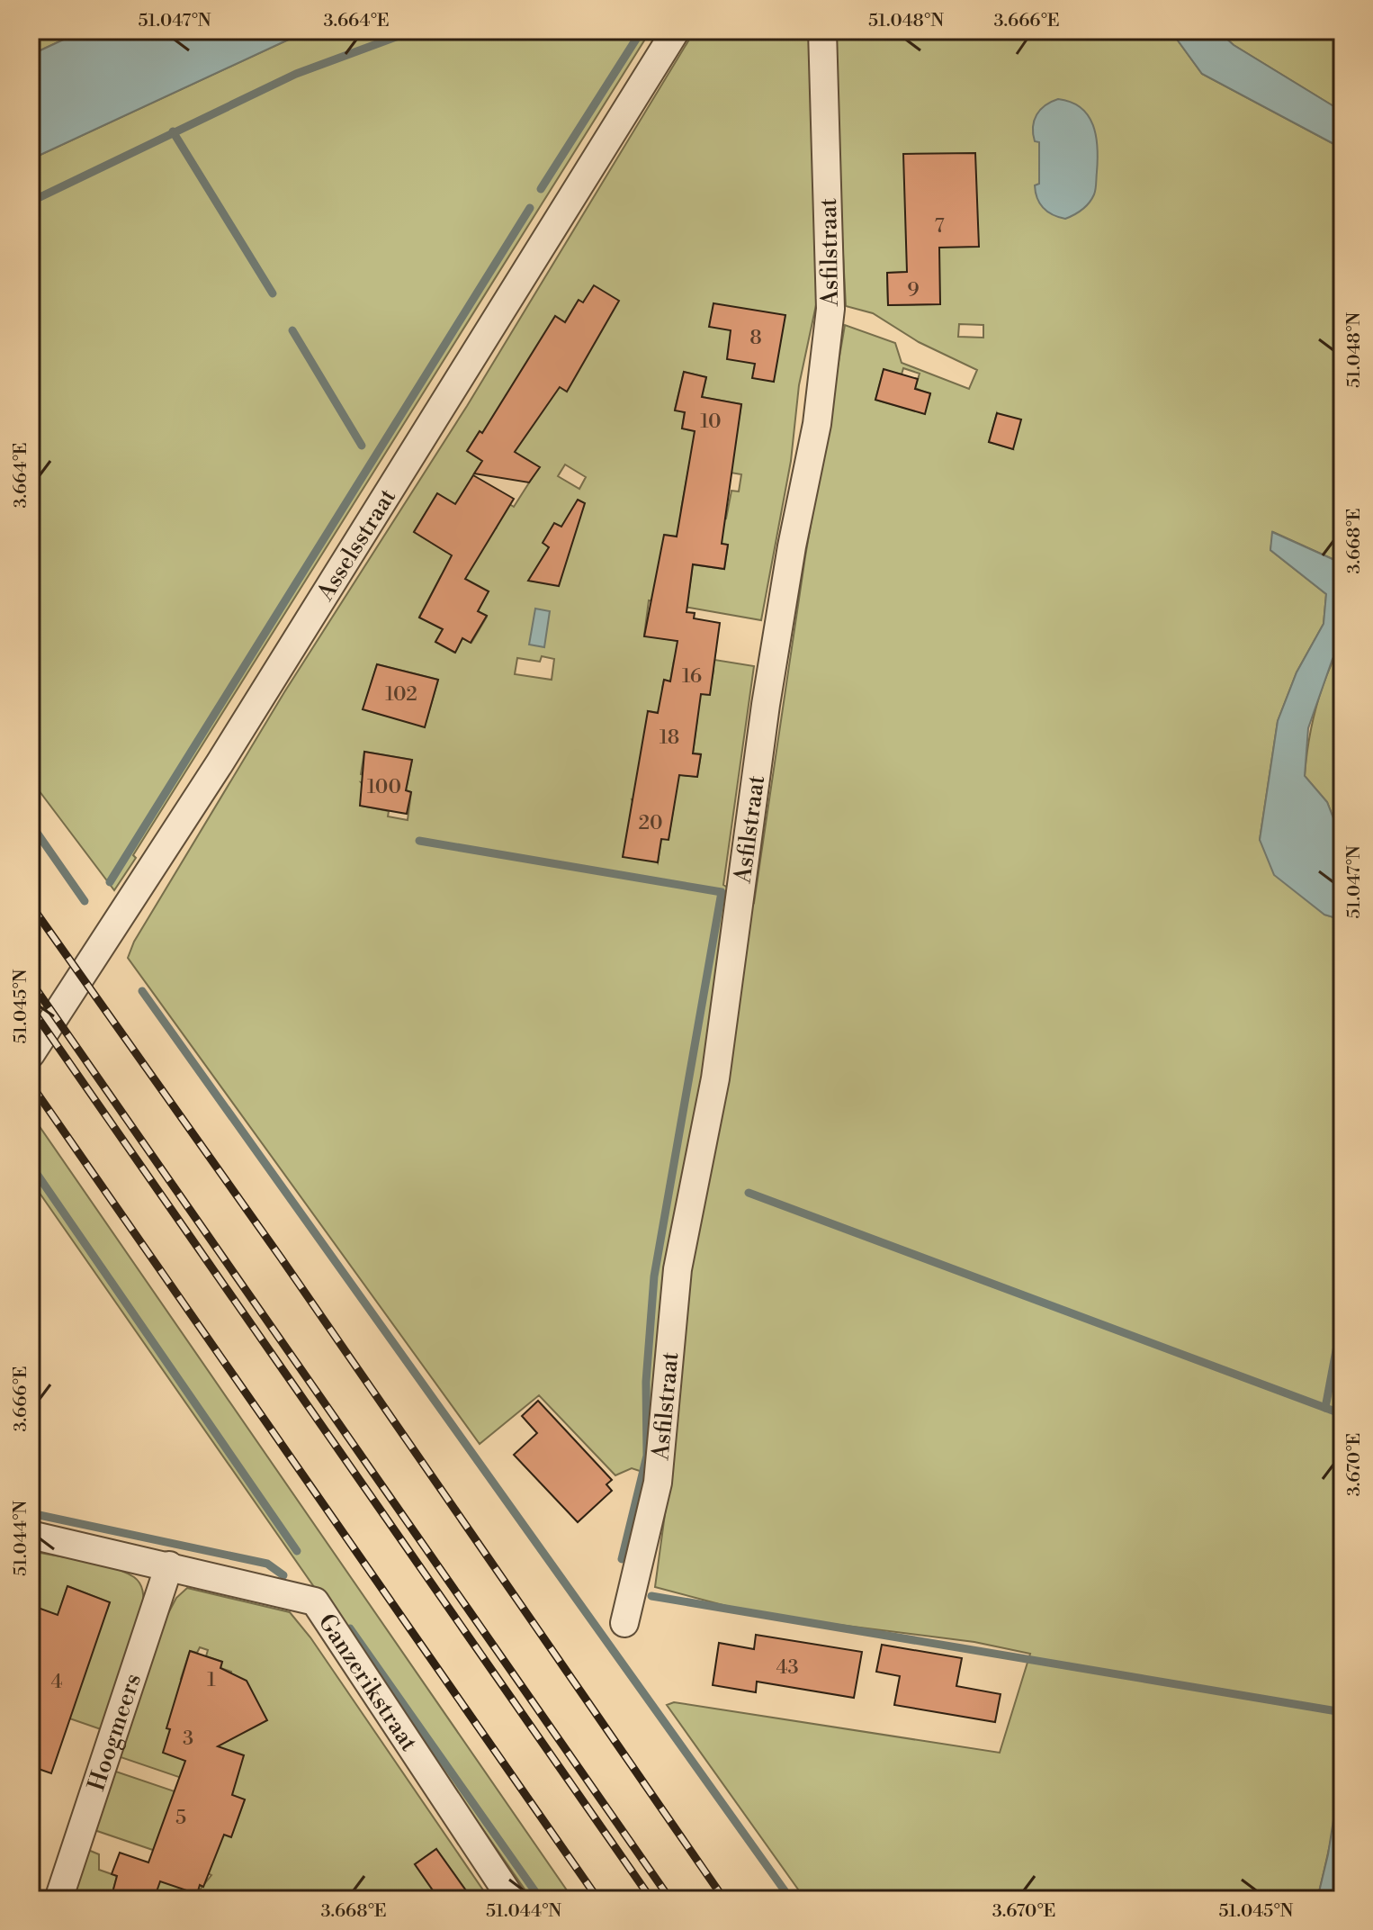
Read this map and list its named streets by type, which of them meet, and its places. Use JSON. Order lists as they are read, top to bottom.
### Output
{
  "streets": {
    "street": [
      "Asfilstraat",
      "Asselsstraat",
      "Ganzerikstraat",
      "Hoogmeers"
    ]
  },
  "crossings": [
    ["Ganzerikstraat", "Hoogmeers"]
  ],
  "house_numbers": [
    "7",
    "9",
    "8",
    "10",
    "16",
    "102",
    "18",
    "100",
    "20",
    "43",
    "1",
    "4",
    "3",
    "5"
  ],
  "coordinates": [
    "51.047°N",
    "3.664°E",
    "51.048°N",
    "3.666°E",
    "3.668°E",
    "51.045°N",
    "3.670°E",
    "51.044°N"
  ]
}
